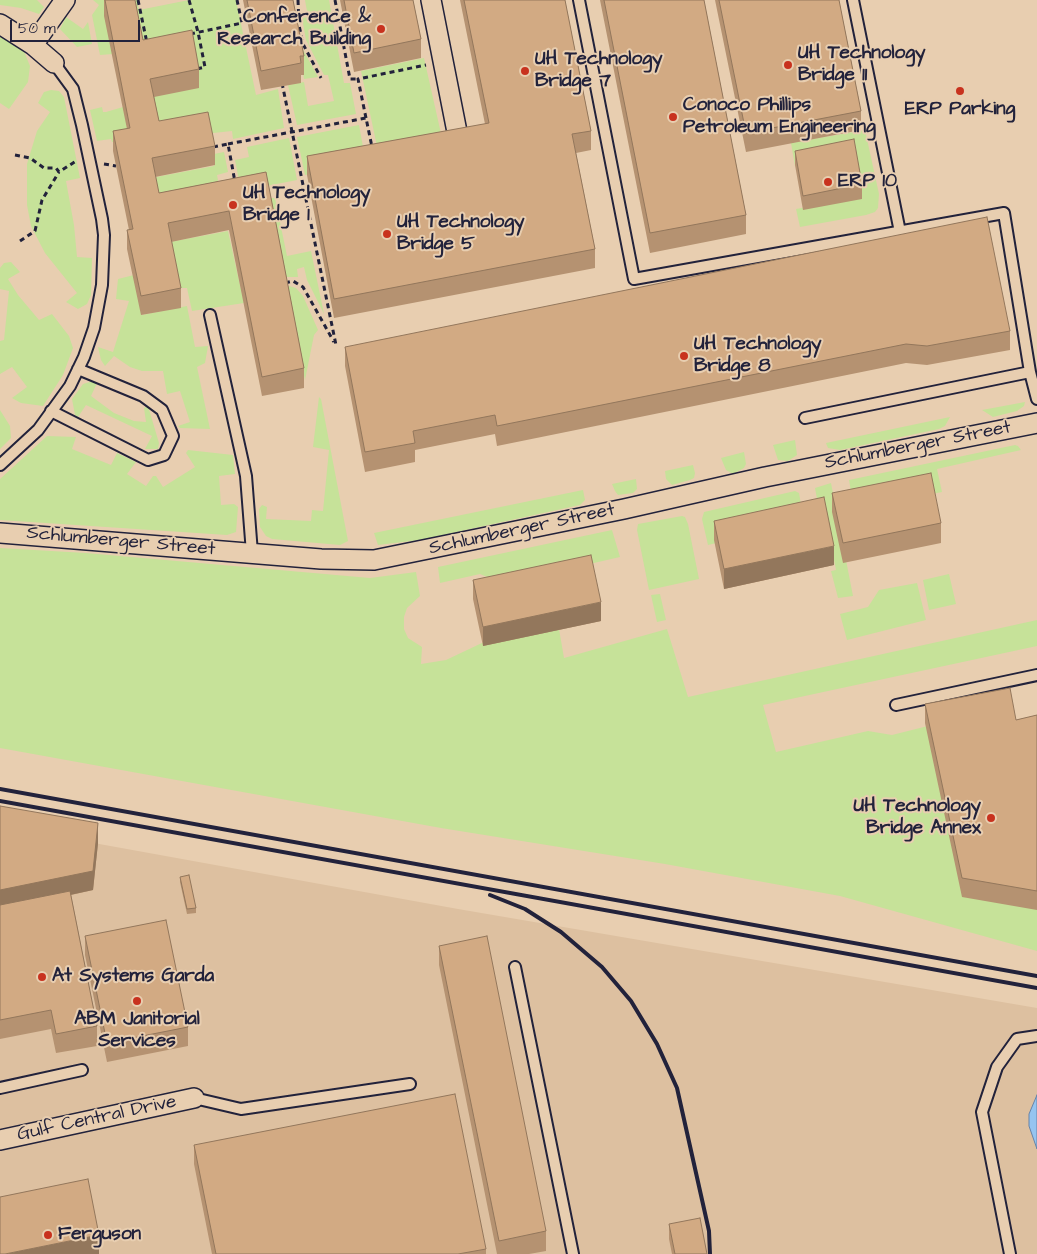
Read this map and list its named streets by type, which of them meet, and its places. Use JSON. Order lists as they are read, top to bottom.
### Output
{
  "streets": {
    "street": ["Schlumberger Street", "Gulf Central Drive"]
  },
  "places": [
    "Conference & Research Building",
    "UH Technology Bridge 11",
    "UH Technology Bridge 7",
    "ERP Parking",
    "Conoco Phillips Petroleum Engineering",
    "ERP 10",
    "UH Technology Bridge 1",
    "UH Technology Bridge 5",
    "UH Technology Bridge 8",
    "UH Technology Bridge Annex",
    "At Systems Garda",
    "ABM Janitorial Services",
    "Ferguson"
  ],
  "scale_bar": "50 m"
}
